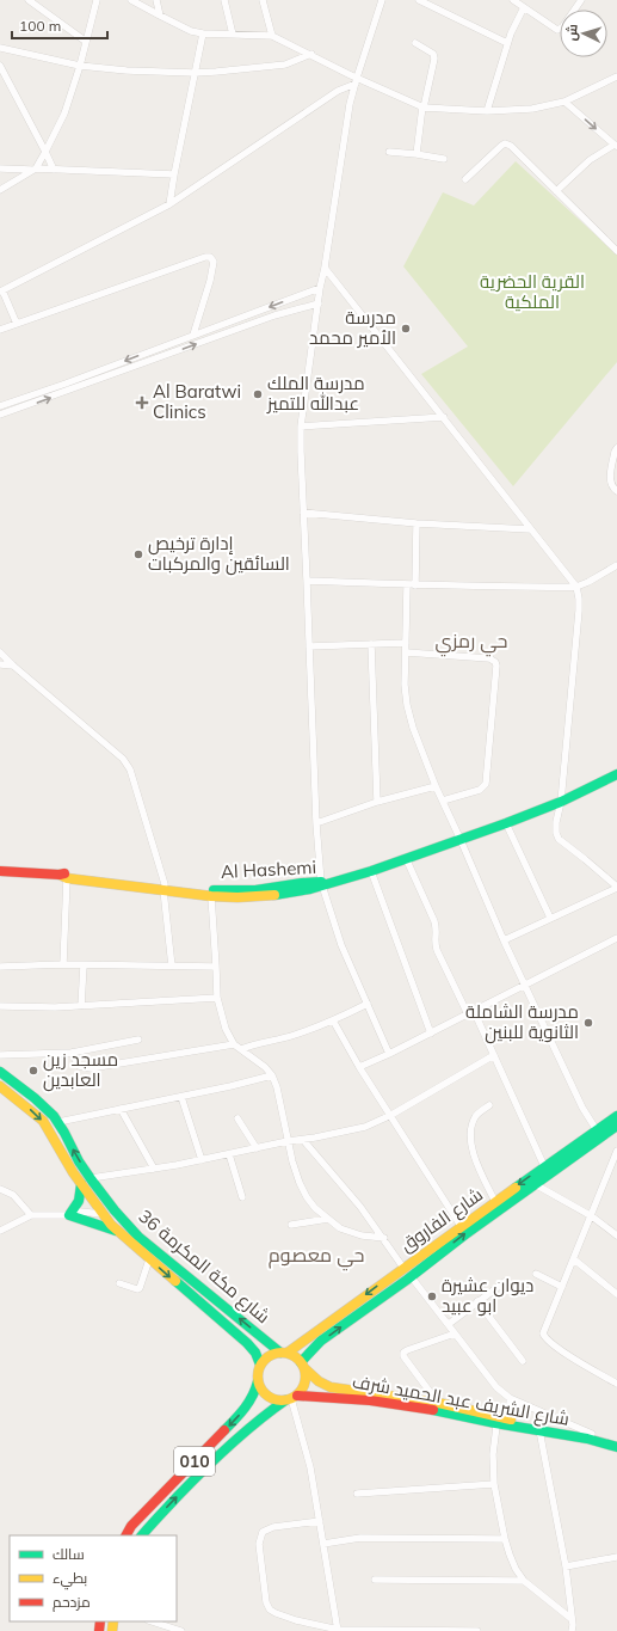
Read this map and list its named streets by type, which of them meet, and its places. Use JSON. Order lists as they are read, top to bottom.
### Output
{
  "streets": {
    "main road": [
      "Al Hashemi",
      "شارع الفاروق",
      "شارع مكة المكرمة 36",
      "شارع الشريف عبد الحميد شرف",
      "010"
    ]
  },
  "crossings": [
    ["شارع الفاروق", "شارع مكة المكرمة 36"],
    ["شارع الفاروق", "شارع الشريف عبد الحميد شرف"],
    ["شارع الفاروق", "010"],
    ["شارع مكة المكرمة 36", "شارع الشريف عبد الحميد شرف"],
    ["شارع مكة المكرمة 36", "010"],
    ["شارع الشريف عبد الحميد شرف", "010"]
  ],
  "districts": ["حي رمزي", "حي معصوم"],
  "parks": ["القرية الحضرية الملكية"],
  "places": {
    "other": [
      "مدرسة الأمير محمد",
      "مدرسة الملك عبدالله للتميز",
      "إدارة ترخيص السائقين والمركبات",
      "مدرسة الشاملة الثانوية للبنين",
      "مسجد زين العابدين",
      "ديوان عشيرة ابو عبيد"
    ],
    "health": ["Al Baratwi Clinics"]
  },
  "legend": ["سالك", "بطيء", "مزدحم"],
  "scale_bar": "100 m",
  "north": "left"
}
